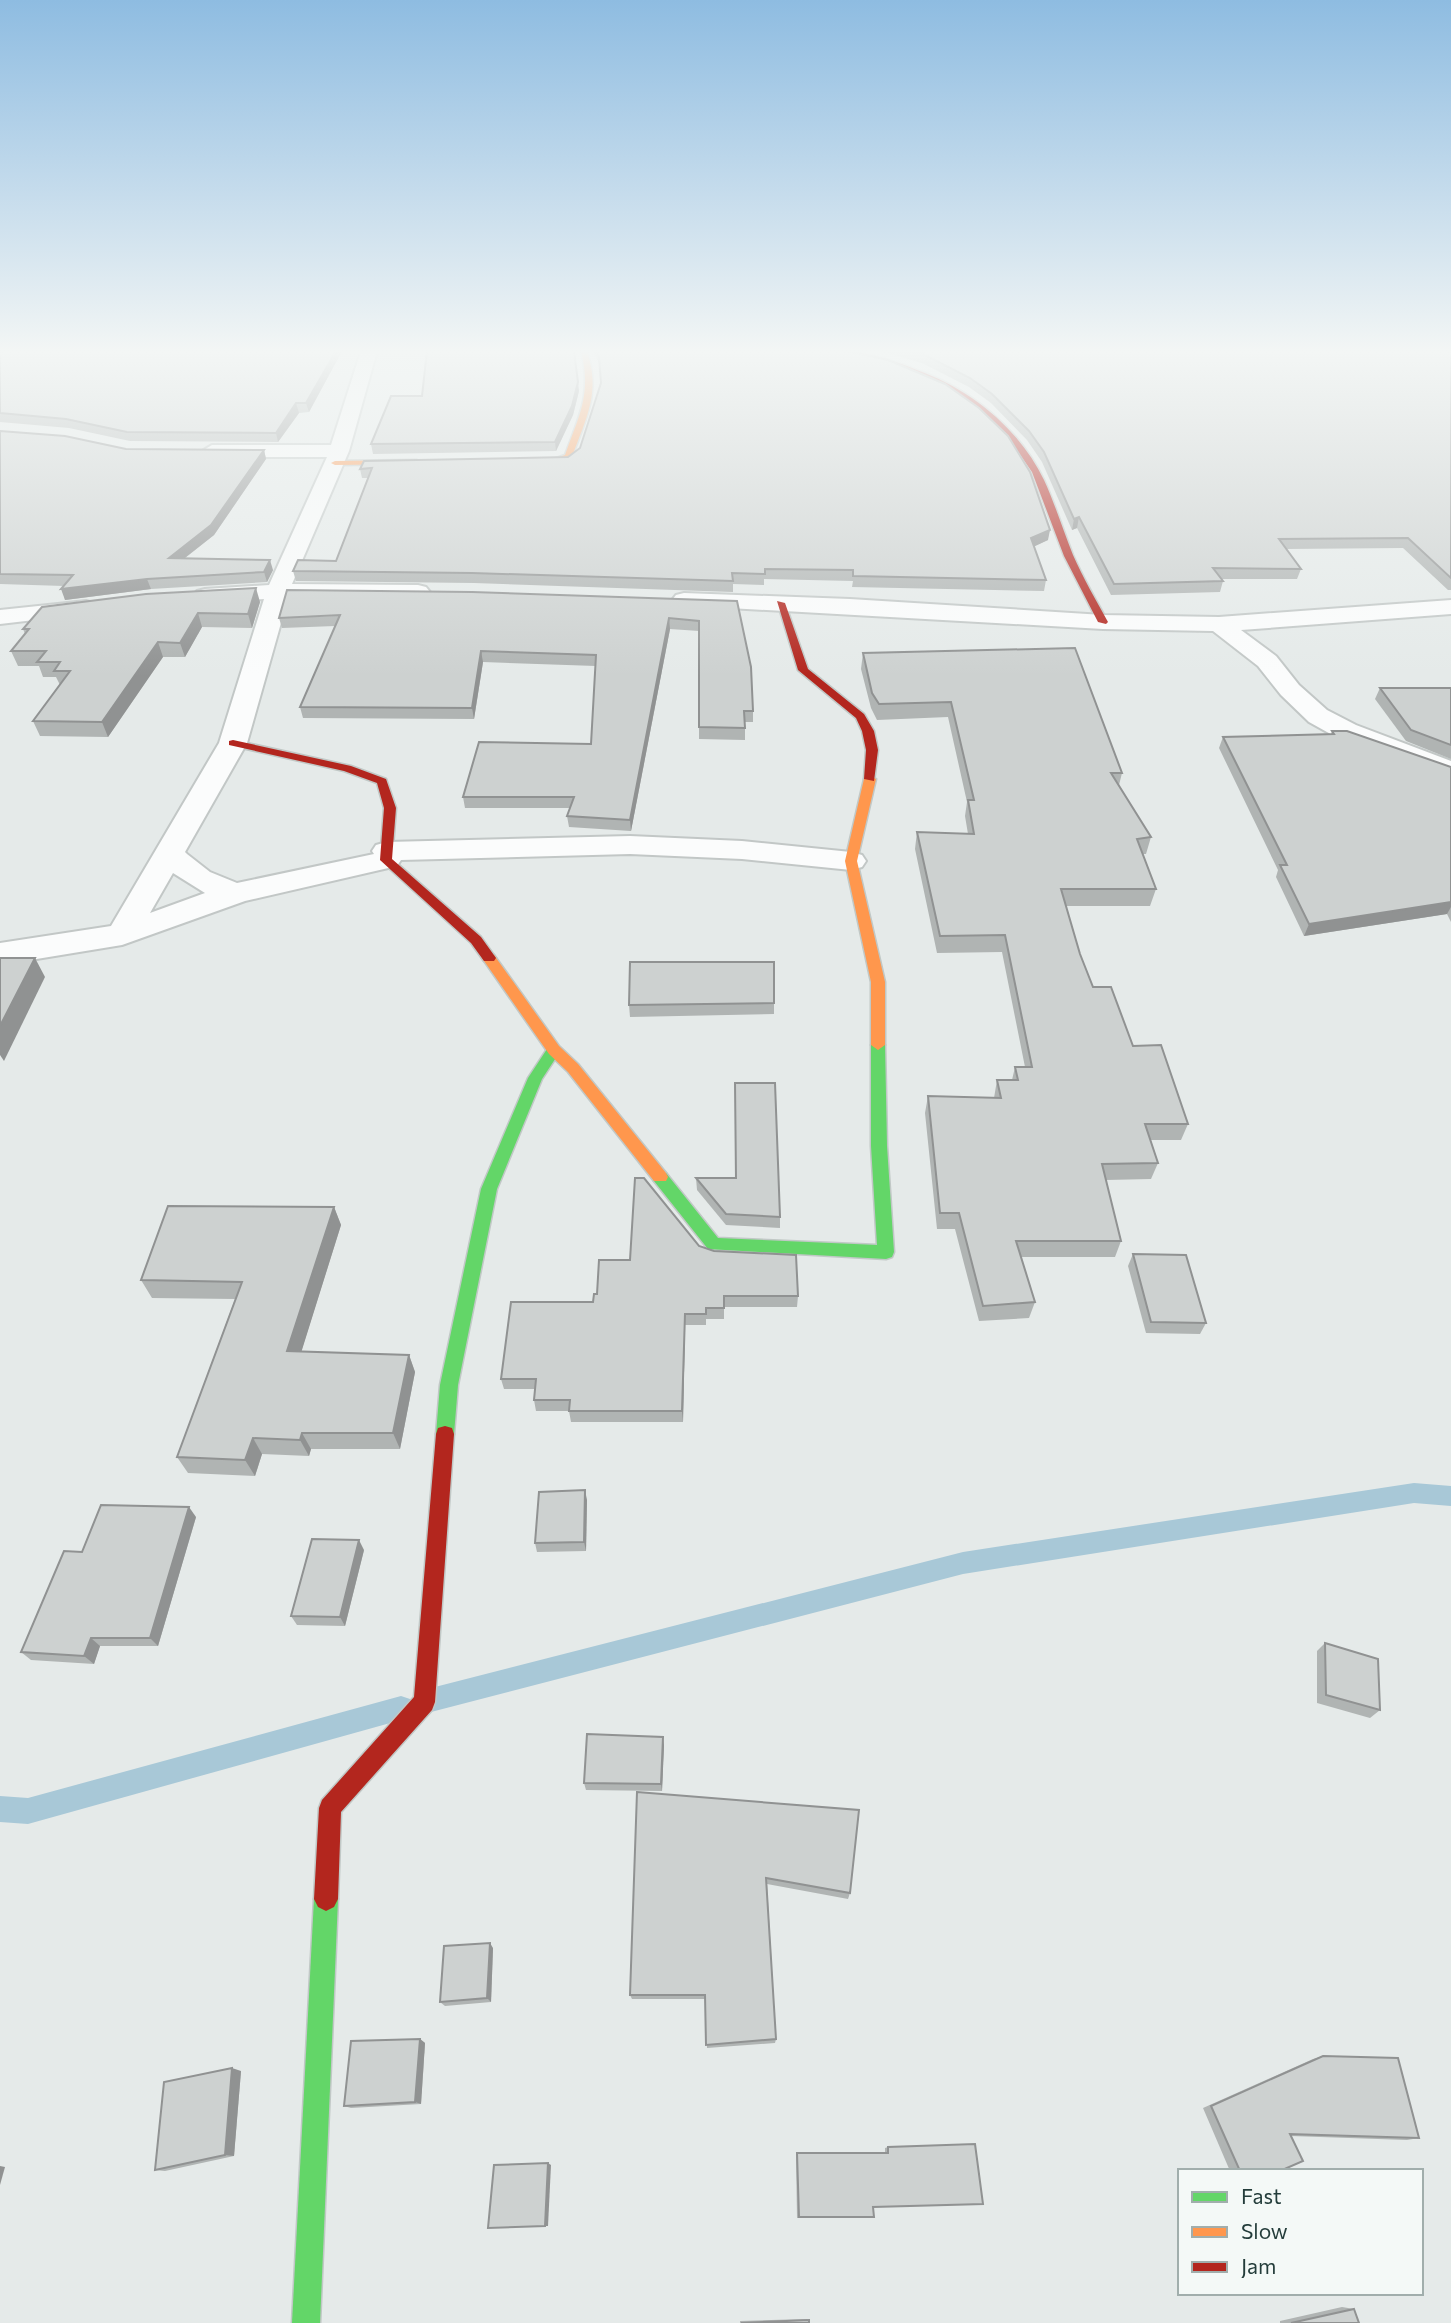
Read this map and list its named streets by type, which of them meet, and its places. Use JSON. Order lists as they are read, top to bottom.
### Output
{
  "legend": ["Fast", "Slow", "Jam"]
}
